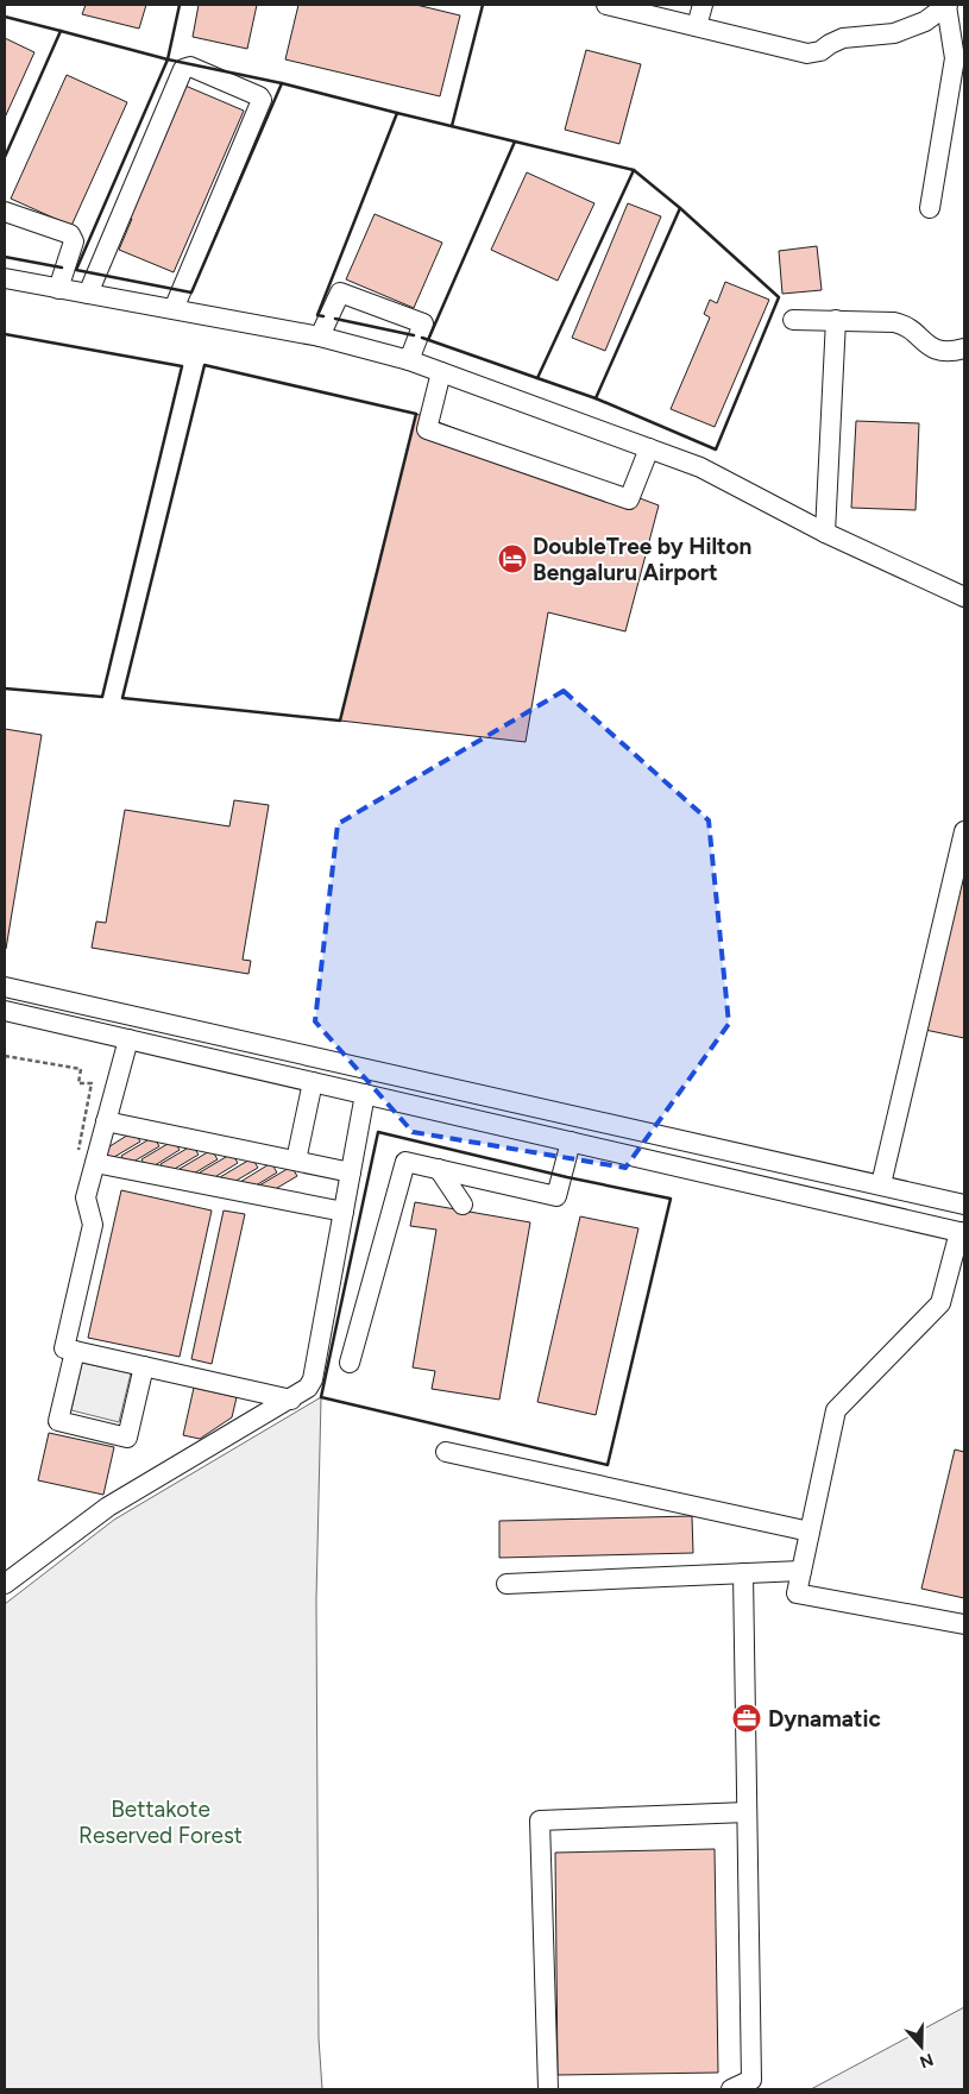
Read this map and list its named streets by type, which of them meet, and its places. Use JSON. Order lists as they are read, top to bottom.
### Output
{
  "parks": ["Bettakote Reserved Forest"],
  "places": {
    "hotel": ["DoubleTree by Hilton Bengaluru Airport"],
    "office": ["Dynamatic"]
  },
  "north": "bottom"
}
